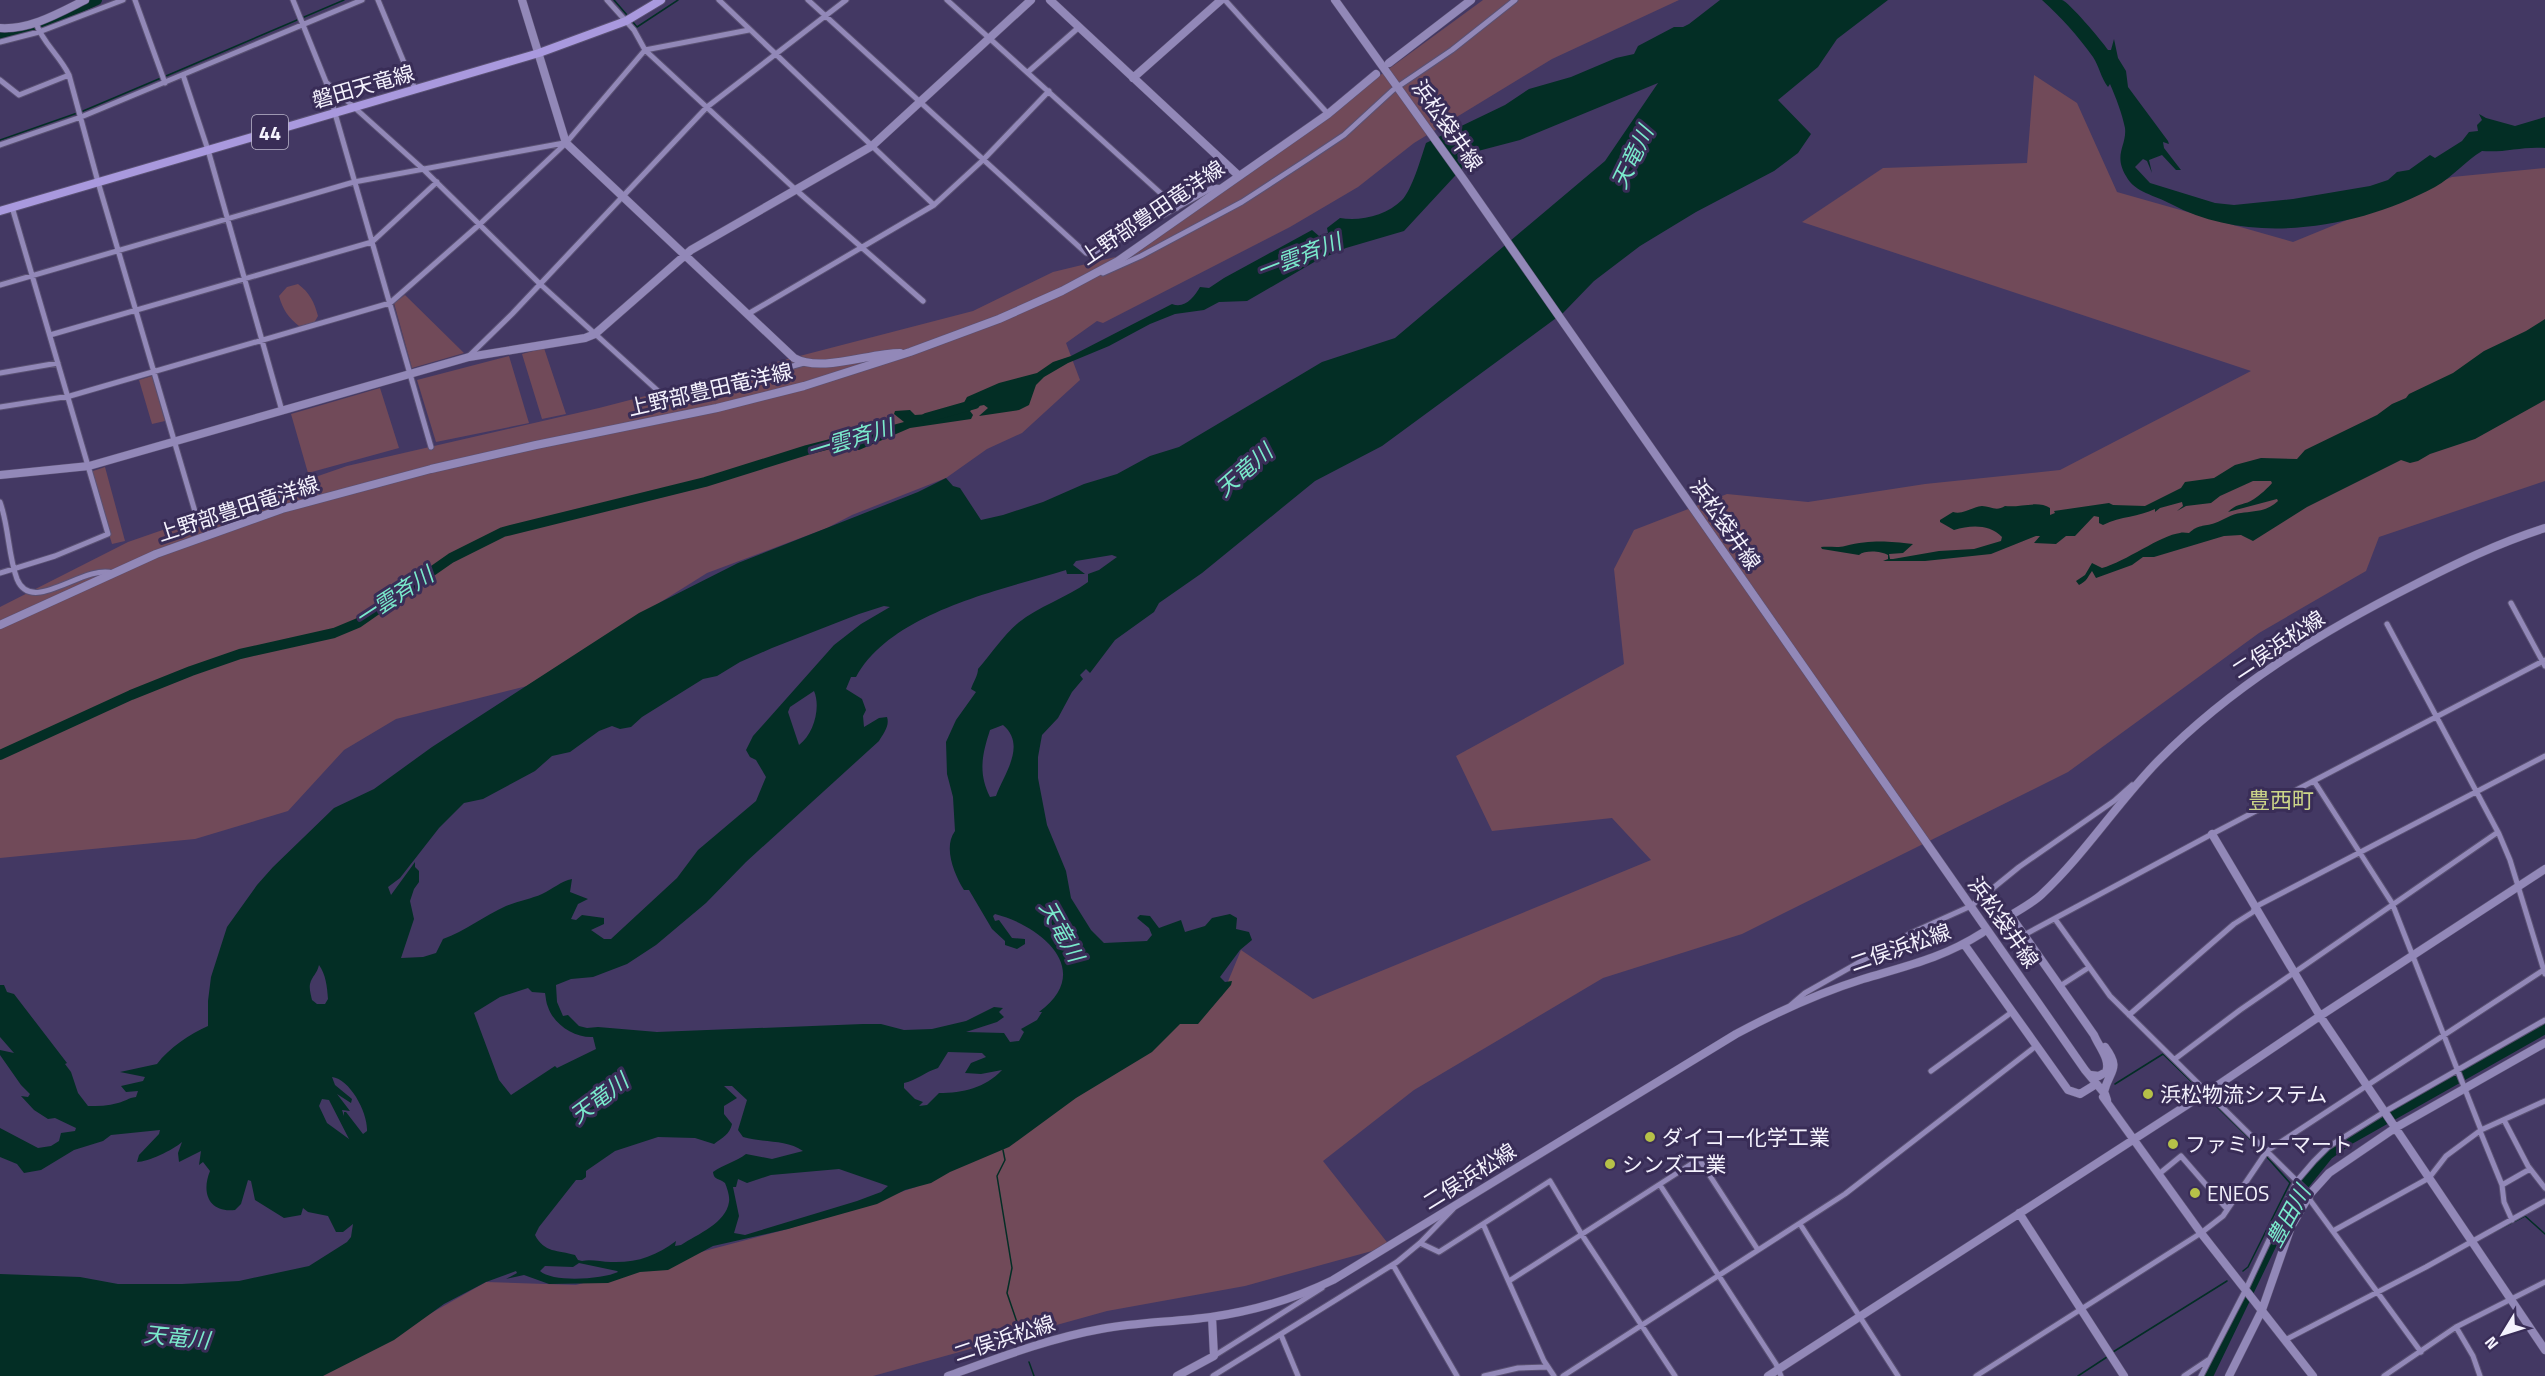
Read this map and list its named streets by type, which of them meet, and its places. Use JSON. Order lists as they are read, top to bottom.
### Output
{
  "streets": {
    "main road": [
      "磐田天竜線",
      "浜松袋井線",
      "44",
      "上野部豊田竜洋線",
      "二俣浜松線"
    ]
  },
  "districts": ["豊西町"],
  "water": ["天竜川", "一雲斉川", "豊田川"],
  "places": [
    "浜松物流システム",
    "ダイコー化学工業",
    "ファミリーマート",
    "シンズ工業",
    "ENEOS"
  ],
  "north": "bottom left"
}
